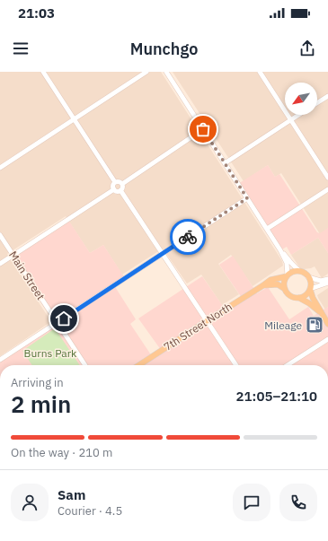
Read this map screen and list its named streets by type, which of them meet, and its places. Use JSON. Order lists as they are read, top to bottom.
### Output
{
  "streets": {
    "main road": ["7th Street North"],
    "street": ["Main Street"]
  },
  "parks": ["Burns Park"],
  "places": {
    "fuel station": ["Mileage"]
  },
  "north": "bottom left",
  "page": {
    "status": "21:03",
    "header": "Munchgo",
    "heading": ["2 min", "Arriving in", "21:05–21:10"],
    "panel": ["Sam", "Courier · 4.5"],
    "bar": "On the way · 210 m"
  }
}
